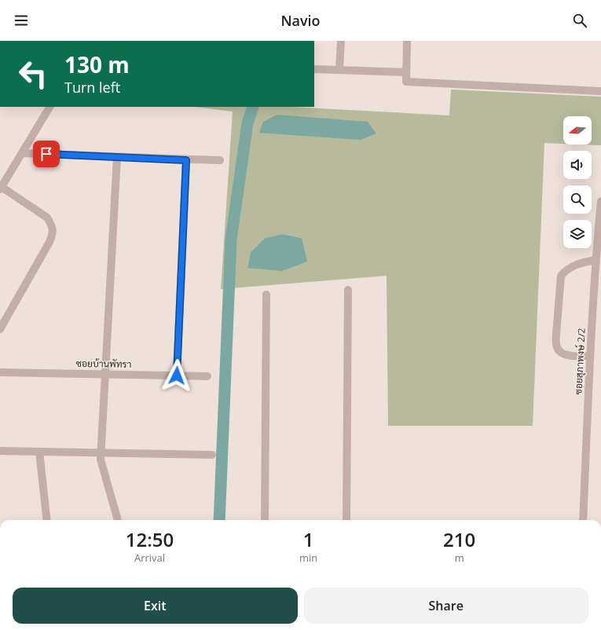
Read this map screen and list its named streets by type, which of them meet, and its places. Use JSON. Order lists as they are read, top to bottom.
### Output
{
  "streets": {
    "street": ["ซอยสุภาพงษ์ 2/2", "ซอยบ้านพัทรา"]
  },
  "north": "left",
  "page": {
    "header": "Navio",
    "turn": ["130 m", "Turn left"],
    "eta": [
      "12:50",
      "Arrival",
      "1",
      "min",
      "210",
      "m"
    ],
    "buttons": ["Exit", "Share"]
  }
}
